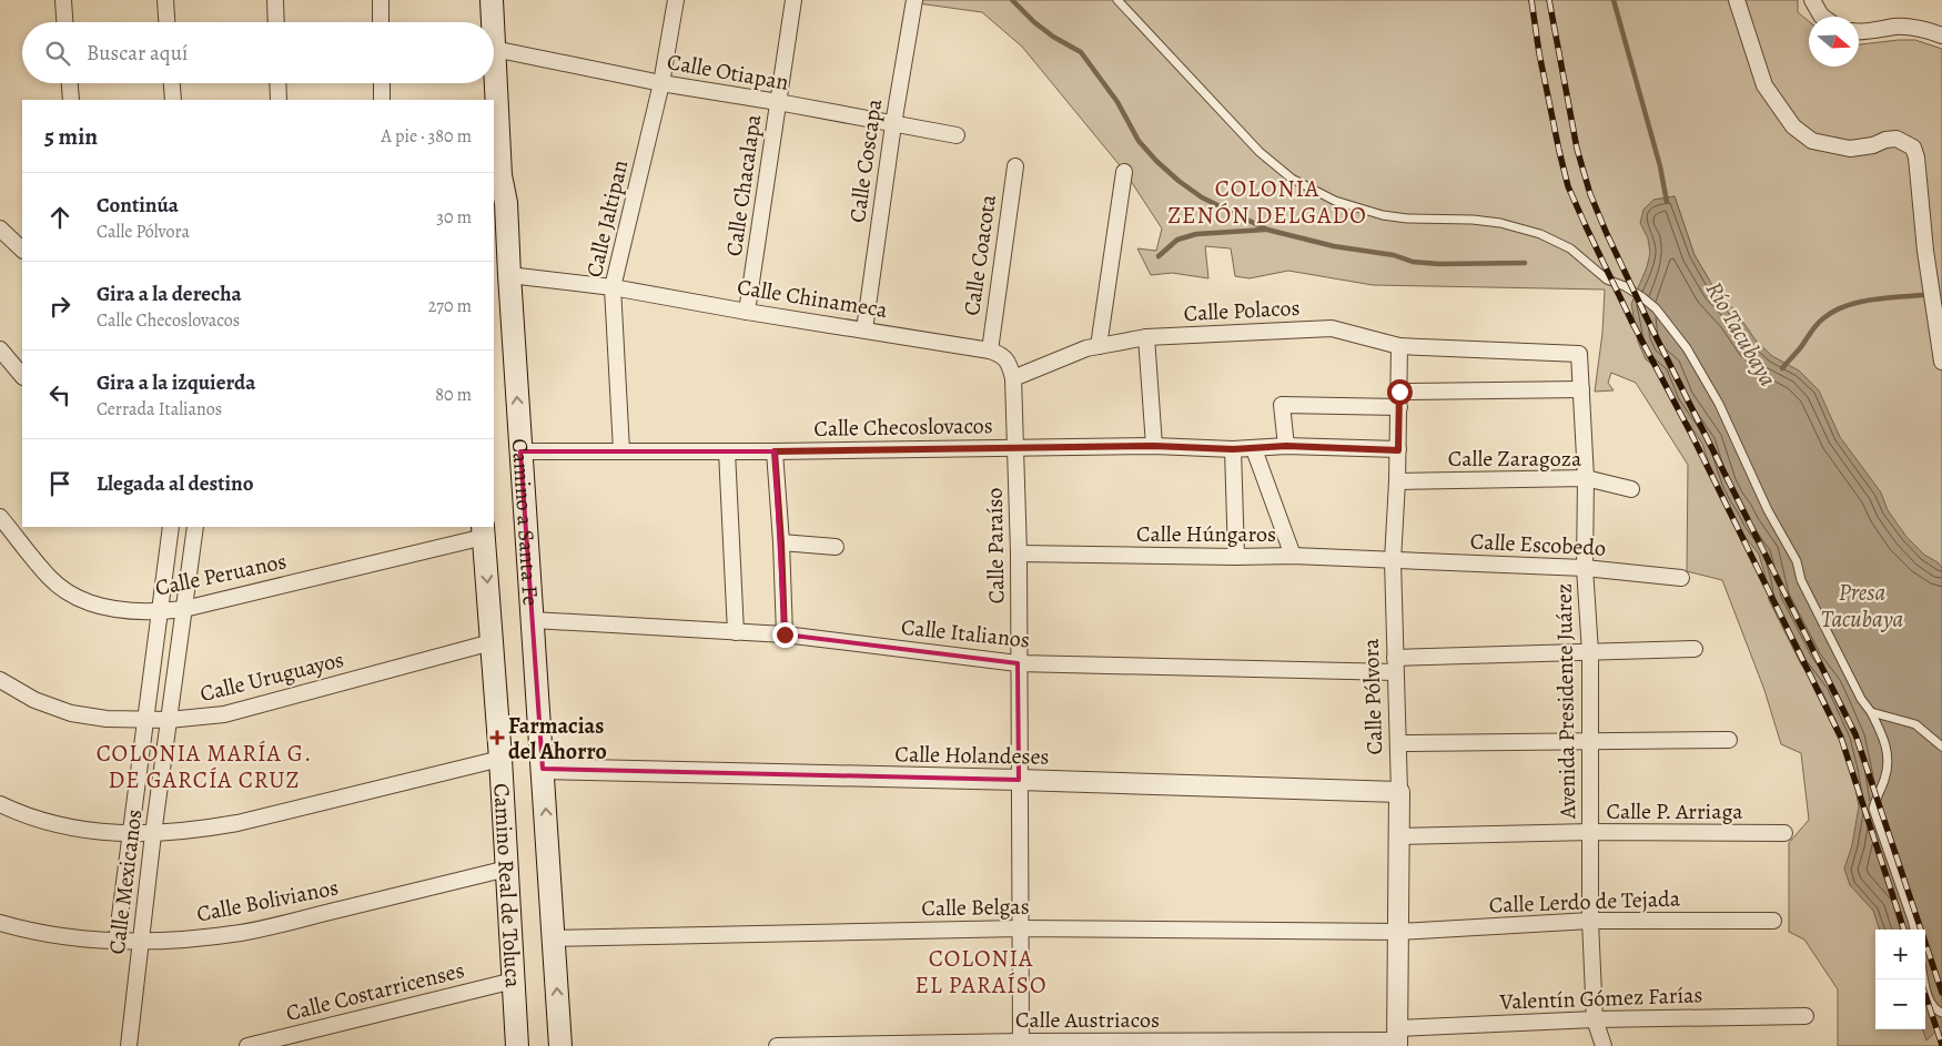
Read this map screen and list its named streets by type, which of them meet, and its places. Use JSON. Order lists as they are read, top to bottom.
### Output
{
  "streets": {
    "main road": ["Camino a Santa Fe", "Camino Real de Toluca"],
    "street": [
      "Calle Otiapan",
      "Calle Coscapa",
      "Calle Chacalapa",
      "Calle Jaltipan",
      "Calle Coacota",
      "Calle Chinameca",
      "Calle Polacos",
      "Calle Checoslovacos",
      "Calle Zaragoza",
      "Calle Húngaros",
      "Calle Escobedo",
      "Calle Paraíso",
      "Calle Peruanos",
      "Calle Italianos",
      "Calle Uruguayos",
      "Calle Pólvora",
      "Avenida Presidente Juárez",
      "Calle Holandeses",
      "Calle P. Arriaga",
      "Calle Mexicanos",
      "Calle Bolivianos",
      "Calle Lerdo de Tejada",
      "Calle Belgas",
      "Calle Costarricenses",
      "Valentín Gómez Farías",
      "Calle Austriacos"
    ]
  },
  "crossings": [
    ["Calle Otiapan", "Calle Coscapa"],
    ["Calle Otiapan", "Calle Chacalapa"],
    ["Calle Otiapan", "Calle Jaltipan"],
    ["Calle Otiapan", "Camino a Santa Fe"],
    ["Calle Coscapa", "Calle Chinameca"],
    ["Calle Chacalapa", "Calle Chinameca"],
    ["Calle Jaltipan", "Calle Chinameca"],
    ["Calle Jaltipan", "Calle Checoslovacos"],
    ["Calle Coacota", "Calle Chinameca"],
    ["Calle Chinameca", "Camino a Santa Fe"],
    ["Calle Chinameca", "Calle Paraíso"],
    ["Calle Polacos", "Calle Pólvora"],
    ["Calle Polacos", "Avenida Presidente Juárez"],
    ["Calle Checoslovacos", "Camino a Santa Fe"],
    ["Calle Checoslovacos", "Calle Paraíso"],
    ["Calle Checoslovacos", "Calle Pólvora"],
    ["Calle Zaragoza", "Calle Pólvora"],
    ["Calle Zaragoza", "Avenida Presidente Juárez"],
    ["Camino a Santa Fe", "Calle Italianos"],
    ["Camino a Santa Fe", "Calle Holandeses"],
    ["Camino a Santa Fe", "Calle Belgas"],
    ["Calle Húngaros", "Calle Escobedo"],
    ["Calle Húngaros", "Calle Paraíso"],
    ["Calle Húngaros", "Calle Pólvora"],
    ["Calle Escobedo", "Calle Pólvora"],
    ["Calle Escobedo", "Avenida Presidente Juárez"],
    ["Calle Paraíso", "Calle Italianos"],
    ["Calle Paraíso", "Calle Holandeses"],
    ["Calle Paraíso", "Calle Belgas"],
    ["Calle Paraíso", "Calle Austriacos"],
    ["Calle Peruanos", "Calle Mexicanos"],
    ["Calle Peruanos", "Camino Real de Toluca"],
    ["Calle Italianos", "Calle Pólvora"],
    ["Calle Italianos", "Avenida Presidente Juárez"],
    ["Calle Uruguayos", "Calle Mexicanos"],
    ["Calle Uruguayos", "Camino Real de Toluca"],
    ["Calle Pólvora", "Calle Holandeses"],
    ["Calle Pólvora", "Calle P. Arriaga"],
    ["Calle Pólvora", "Calle Lerdo de Tejada"],
    ["Calle Pólvora", "Calle Belgas"],
    ["Calle Pólvora", "Valentín Gómez Farías"],
    ["Calle Pólvora", "Calle Austriacos"],
    ["Avenida Presidente Juárez", "Calle P. Arriaga"],
    ["Avenida Presidente Juárez", "Calle Lerdo de Tejada"],
    ["Avenida Presidente Juárez", "Valentín Gómez Farías"],
    ["Calle Mexicanos", "Calle Bolivianos"],
    ["Camino Real de Toluca", "Calle Bolivianos"],
    ["Camino Real de Toluca", "Calle Costarricenses"],
    ["Calle Lerdo de Tejada", "Calle Belgas"],
    ["Valentín Gómez Farías", "Calle Austriacos"]
  ],
  "one_way": ["Camino a Santa Fe"],
  "districts": ["COLONIA ZENÓN DELGADO", "COLONIA MARÍA G. DE GARCÍA CRUZ", "COLONIA EL PARAÍSO"],
  "water": ["Río Tacubaya", "Presa Tacubaya"],
  "places": {
    "health": ["Farmacias del Ahorro"]
  },
  "north": "right",
  "page": {
    "search": "Buscar aquí",
    "heading": ["5 min", "A pie · 380 m"],
    "list": [
      ["Continúa", "Calle Pólvora", "30 m"],
      ["Gira a la derecha", "Calle Checoslovacos", "270 m"],
      ["Gira a la izquierda", "Cerrada Italianos", "80 m"],
      "Llegada al destino"
    ],
    "map_buttons": ["+", "−"]
  }
}
